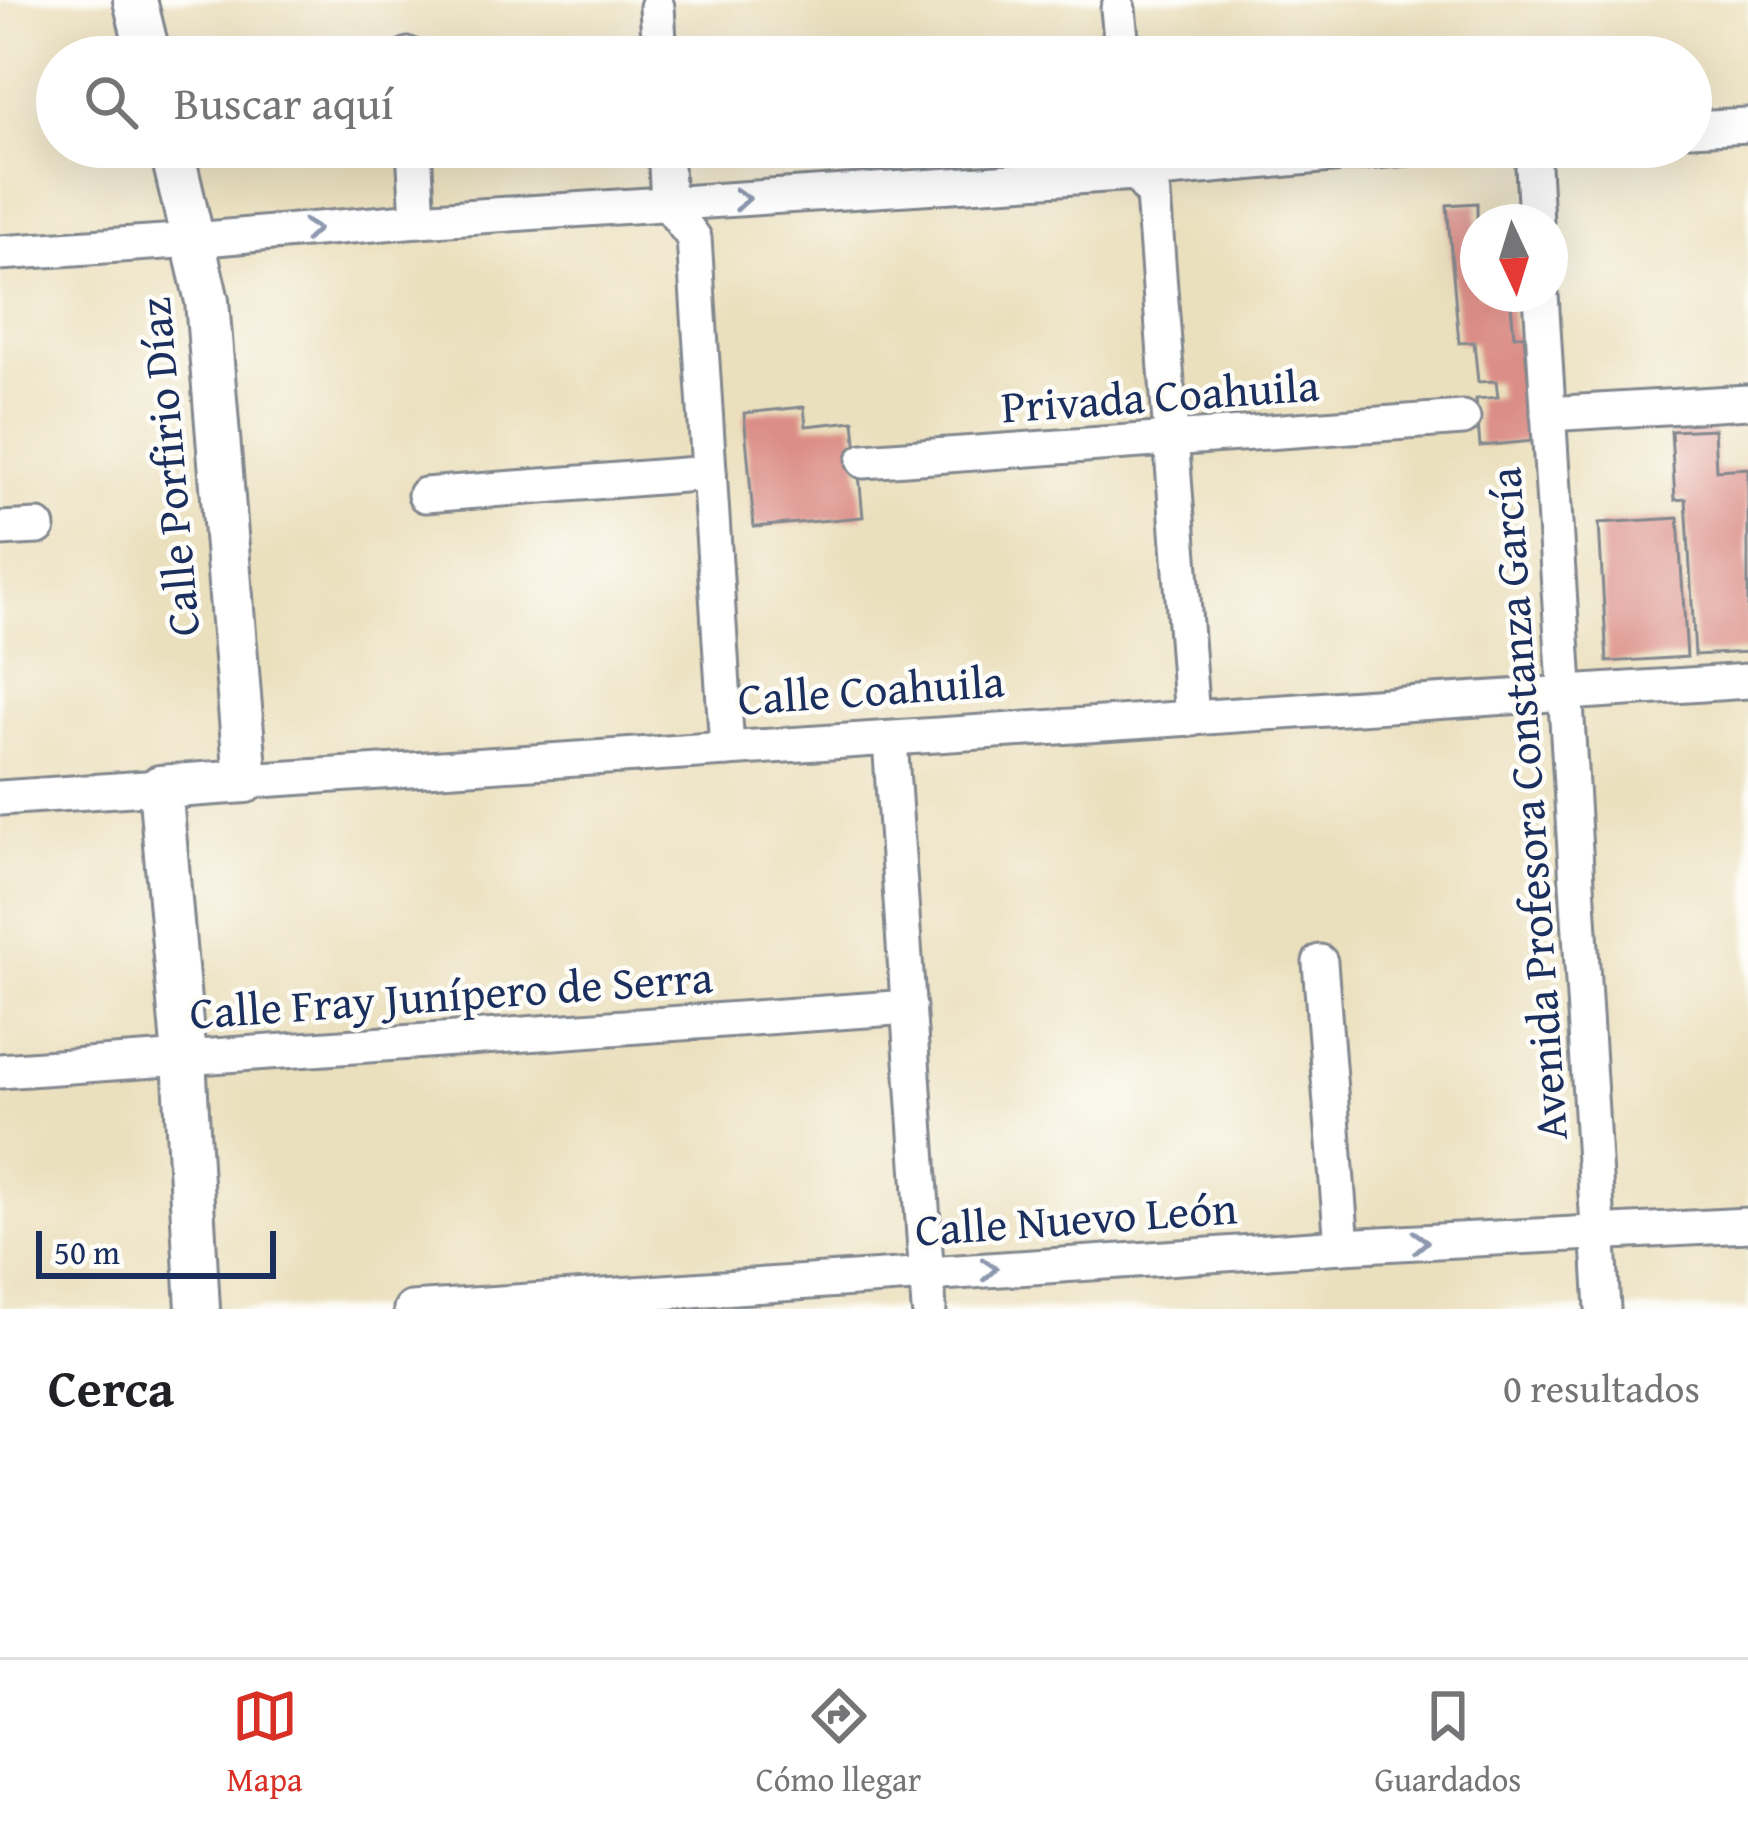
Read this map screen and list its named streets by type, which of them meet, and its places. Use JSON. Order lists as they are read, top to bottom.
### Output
{
  "streets": {
    "street": [
      "Privada Coahuila",
      "Calle Porfirio Díaz",
      "Calle Coahuila",
      "Avenida Profesora Constanza García",
      "Calle Fray Junípero de Serra",
      "Calle Nuevo León"
    ]
  },
  "crossings": [
    ["Calle Porfirio Díaz", "Calle Coahuila"],
    ["Calle Coahuila", "Avenida Profesora Constanza García"],
    ["Avenida Profesora Constanza García", "Calle Nuevo León"]
  ],
  "one_way": ["Calle Nuevo León"],
  "scale_bar": "50 m",
  "north": "bottom",
  "page": {
    "search": "Buscar aquí",
    "scale": "50 m",
    "heading": ["Cerca", "0 resultados"],
    "nav": ["Mapa", "Cómo llegar", "Guardados"]
  }
}
